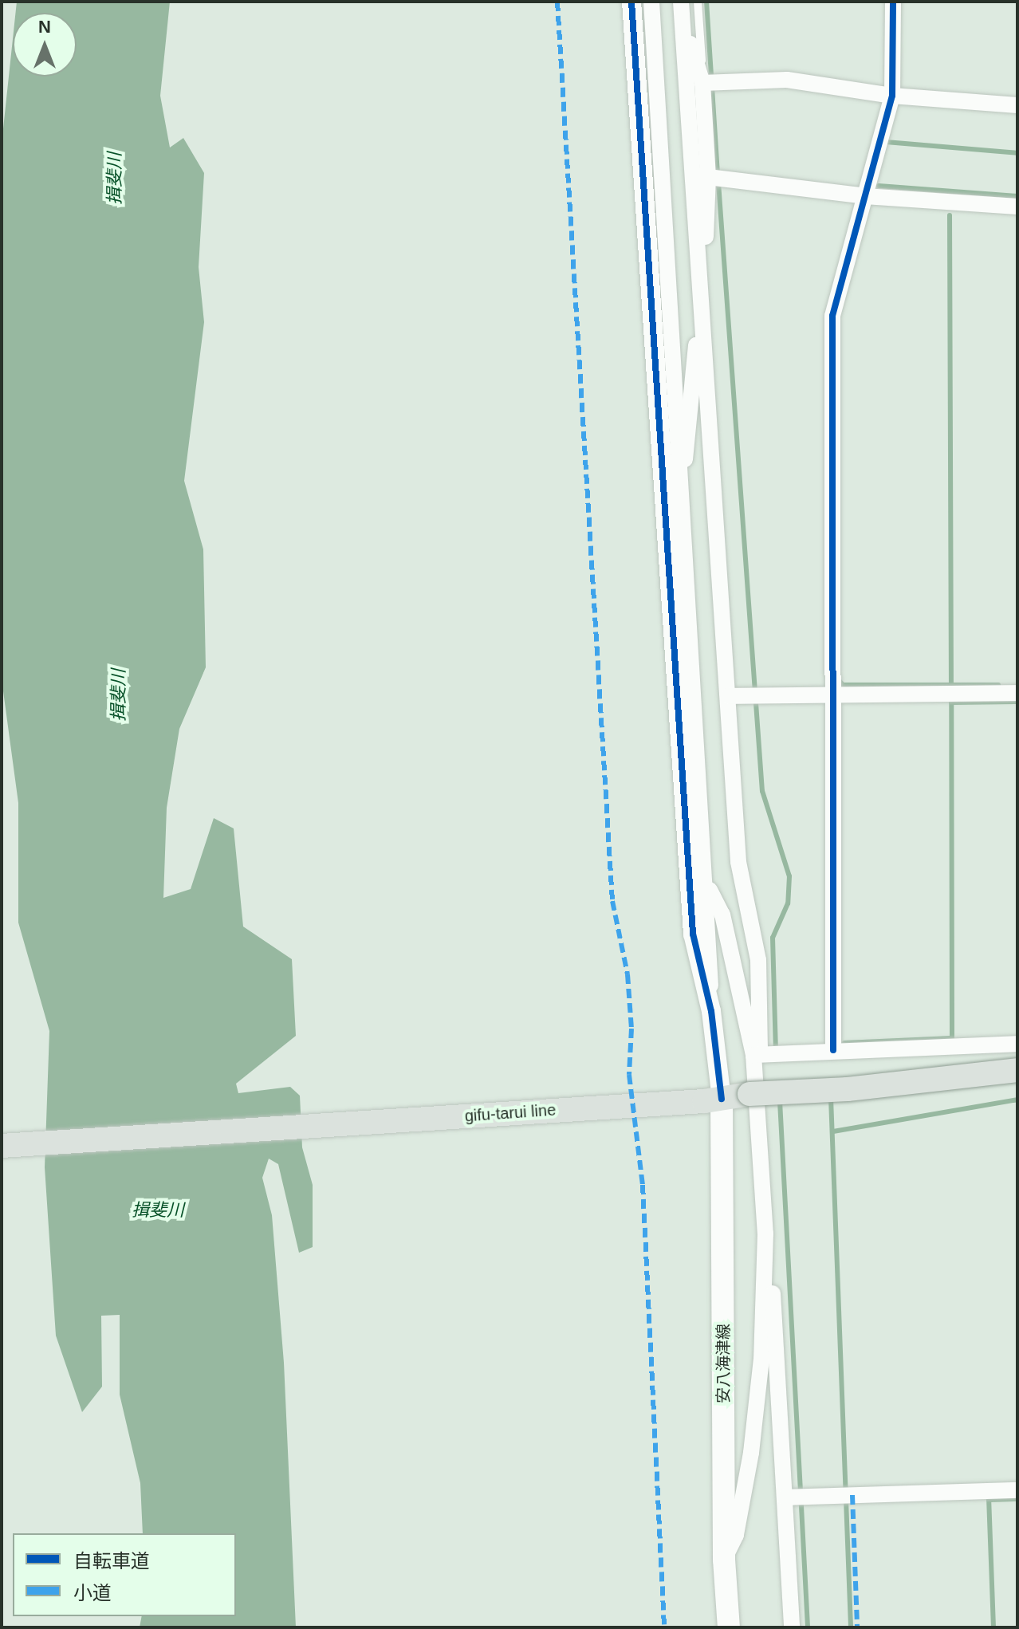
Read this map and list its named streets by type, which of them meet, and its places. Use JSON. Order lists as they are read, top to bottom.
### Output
{
  "streets": {
    "main road": ["gifu-tarui line", "安八海津線"]
  },
  "crossings": [
    ["gifu-tarui line", "安八海津線"]
  ],
  "water": ["揖斐川"],
  "legend": ["自転車道", "小道"],
  "north": "top"
}
